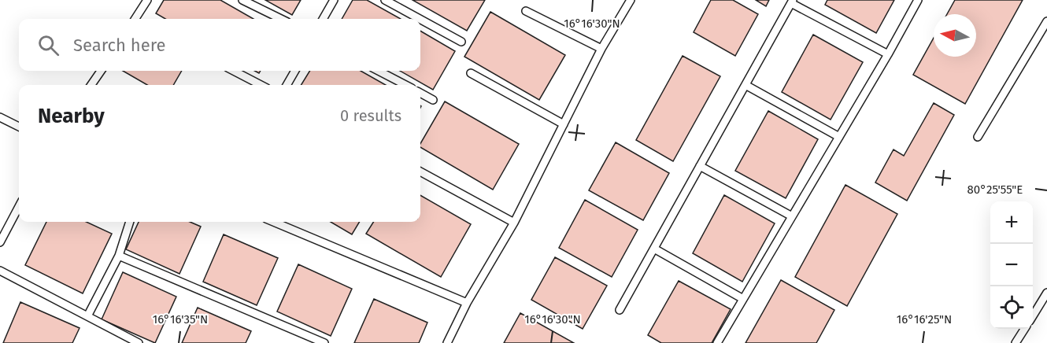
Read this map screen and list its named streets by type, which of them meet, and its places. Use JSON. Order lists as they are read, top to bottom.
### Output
{
  "north": "left",
  "page": {
    "search": "Search here",
    "heading": ["Nearby", "0 results"],
    "map_buttons": ["+", "−"]
  },
  "coordinates": [
    "16°16'30\"N",
    "80°25'55\"E",
    "16°16'35\"N",
    "16°16'25\"N"
  ]
}
